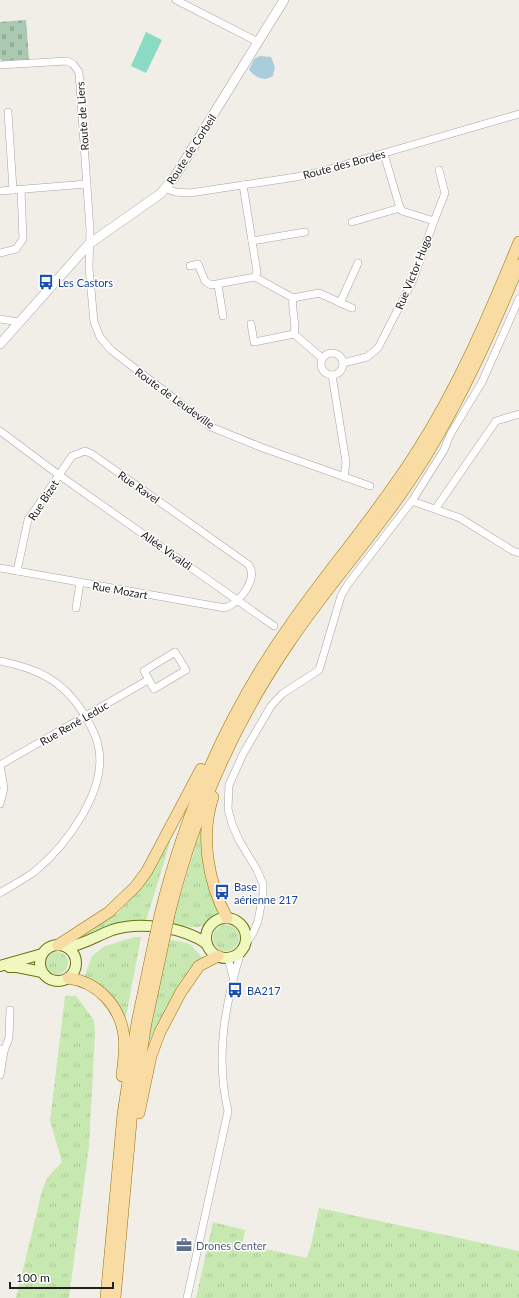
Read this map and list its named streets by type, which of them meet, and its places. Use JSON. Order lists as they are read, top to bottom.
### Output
{
  "streets": {
    "street": [
      "Route de Liers",
      "Route de Corbeil",
      "Route des Bordes",
      "Rue Victor Hugo",
      "Route de Leudeville",
      "Rue Ravel",
      "Rue Bizet",
      "Allée Vivaldi",
      "Rue Mozart",
      "Rue René Leduc"
    ]
  },
  "crossings": [
    ["Route de Liers", "Route de Corbeil"],
    ["Route de Liers", "Route de Leudeville"],
    ["Route de Corbeil", "Route des Bordes"],
    ["Route de Corbeil", "Route de Leudeville"],
    ["Rue Ravel", "Rue Bizet"],
    ["Rue Ravel", "Allée Vivaldi"],
    ["Rue Ravel", "Rue Mozart"],
    ["Rue Bizet", "Allée Vivaldi"],
    ["Rue Bizet", "Rue Mozart"],
    ["Allée Vivaldi", "Rue Mozart"]
  ],
  "places": {
    "bus stop": ["Les Castors", "Base aérienne 217", "BA217"],
    "office": ["Drones Center"]
  },
  "scale_bar": "100 m"
}
